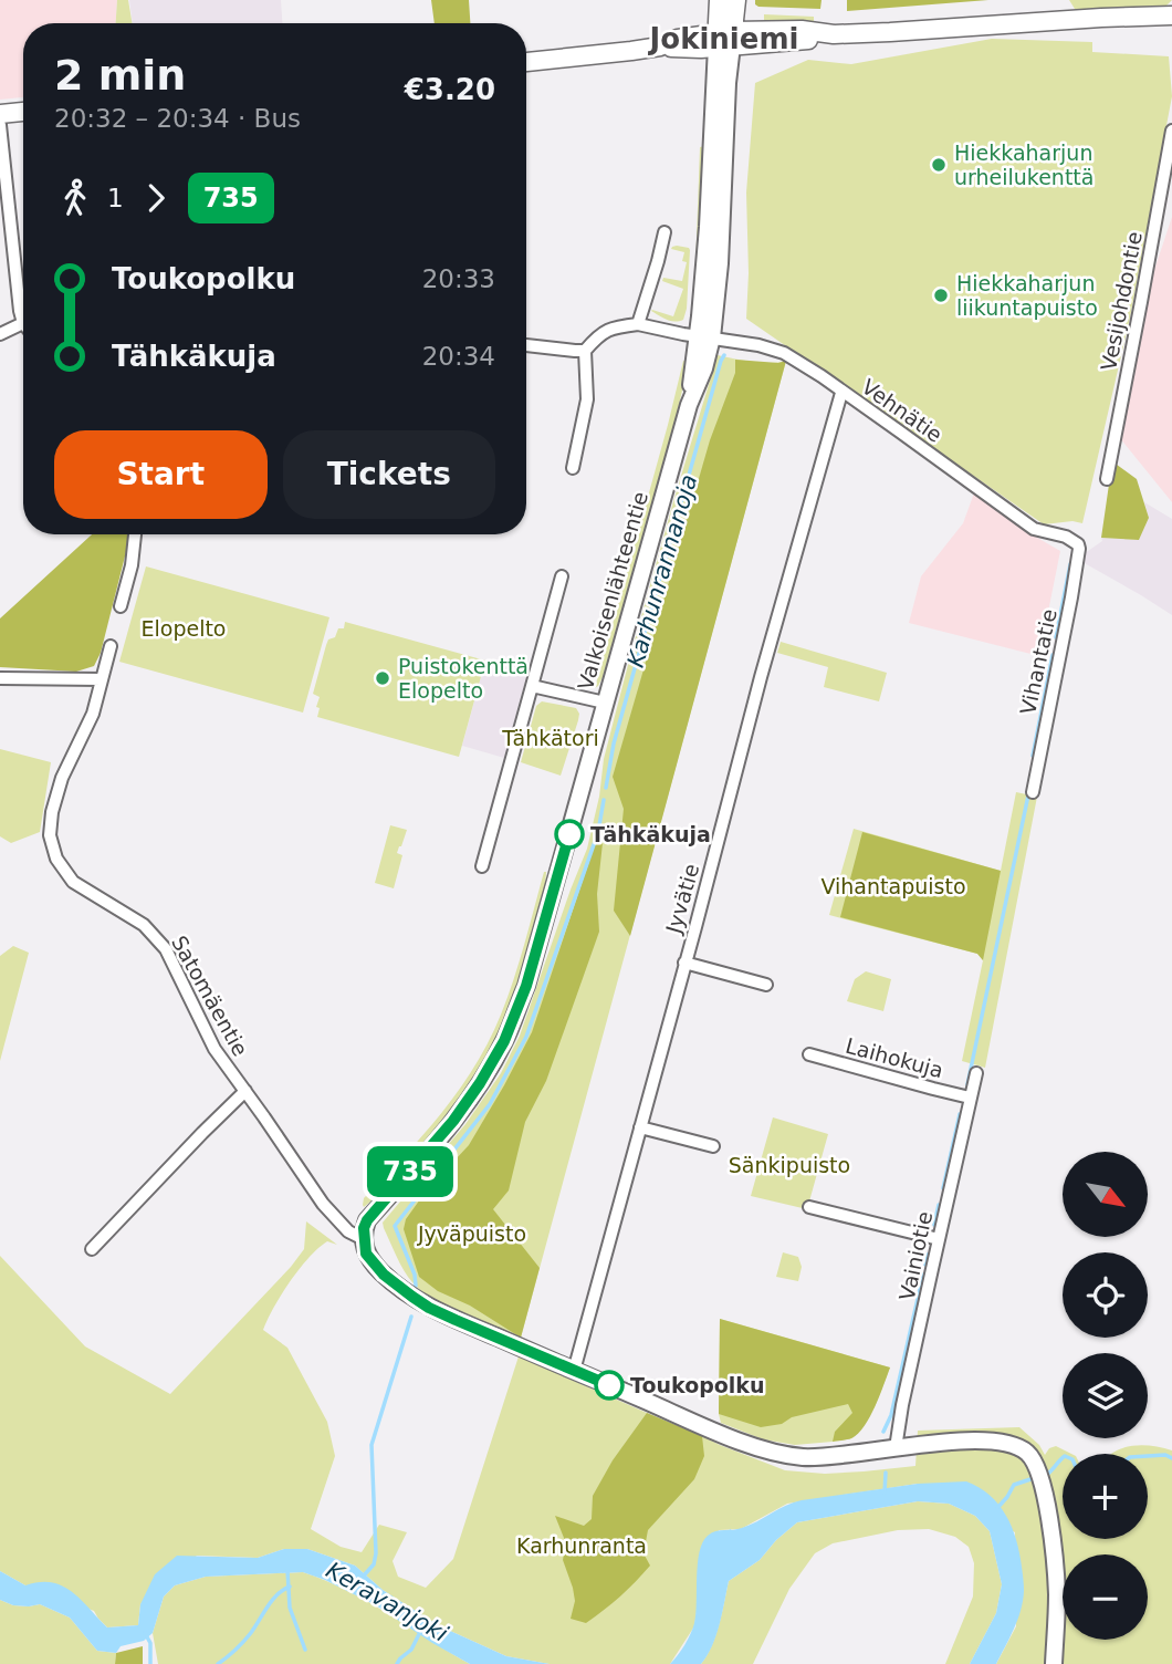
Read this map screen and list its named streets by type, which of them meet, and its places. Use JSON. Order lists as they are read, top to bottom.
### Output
{
  "streets": {
    "main road": ["Valkoisenlähteentie"],
    "street": [
      "Vesijohdontie",
      "Vehnätie",
      "Vihantatie",
      "Jyvätie",
      "Satomäentie",
      "Laihokuja",
      "Vainiotie"
    ]
  },
  "crossings": [
    ["Vehnätie", "Valkoisenlähteentie"],
    ["Vehnätie", "Vihantatie"],
    ["Vehnätie", "Jyvätie"],
    ["Valkoisenlähteentie", "Satomäentie"],
    ["Laihokuja", "Vainiotie"]
  ],
  "districts": ["Jokiniemi"],
  "water": ["Karhunrannanoja", "Keravanjoki"],
  "parks": [
    "Elopelto",
    "Tähkätori",
    "Vihantapuisto",
    "Sänkipuisto",
    "Jyväpuisto",
    "Karhunranta"
  ],
  "places": [
    "Hiekkaharjun urheilukenttä",
    "Hiekkaharjun liikuntapuisto",
    "Puistokenttä Elopelto",
    "Tähkäkuja",
    "Toukopolku"
  ],
  "lines": ["bus line 735"],
  "north": "bottom right",
  "page": {
    "on_map": "735",
    "heading": ["2 min", "20:32 – 20:34 · Bus", "€3.20"],
    "legs": ["1", "735"],
    "list": [
      {
        "name": "Toukopolku",
        "value": "20:33"
      },
      {
        "name": "Tähkäkuja",
        "value": "20:34"
      }
    ],
    "buttons": ["Start", "Tickets"],
    "map_buttons": ["+", "−"]
  }
}
